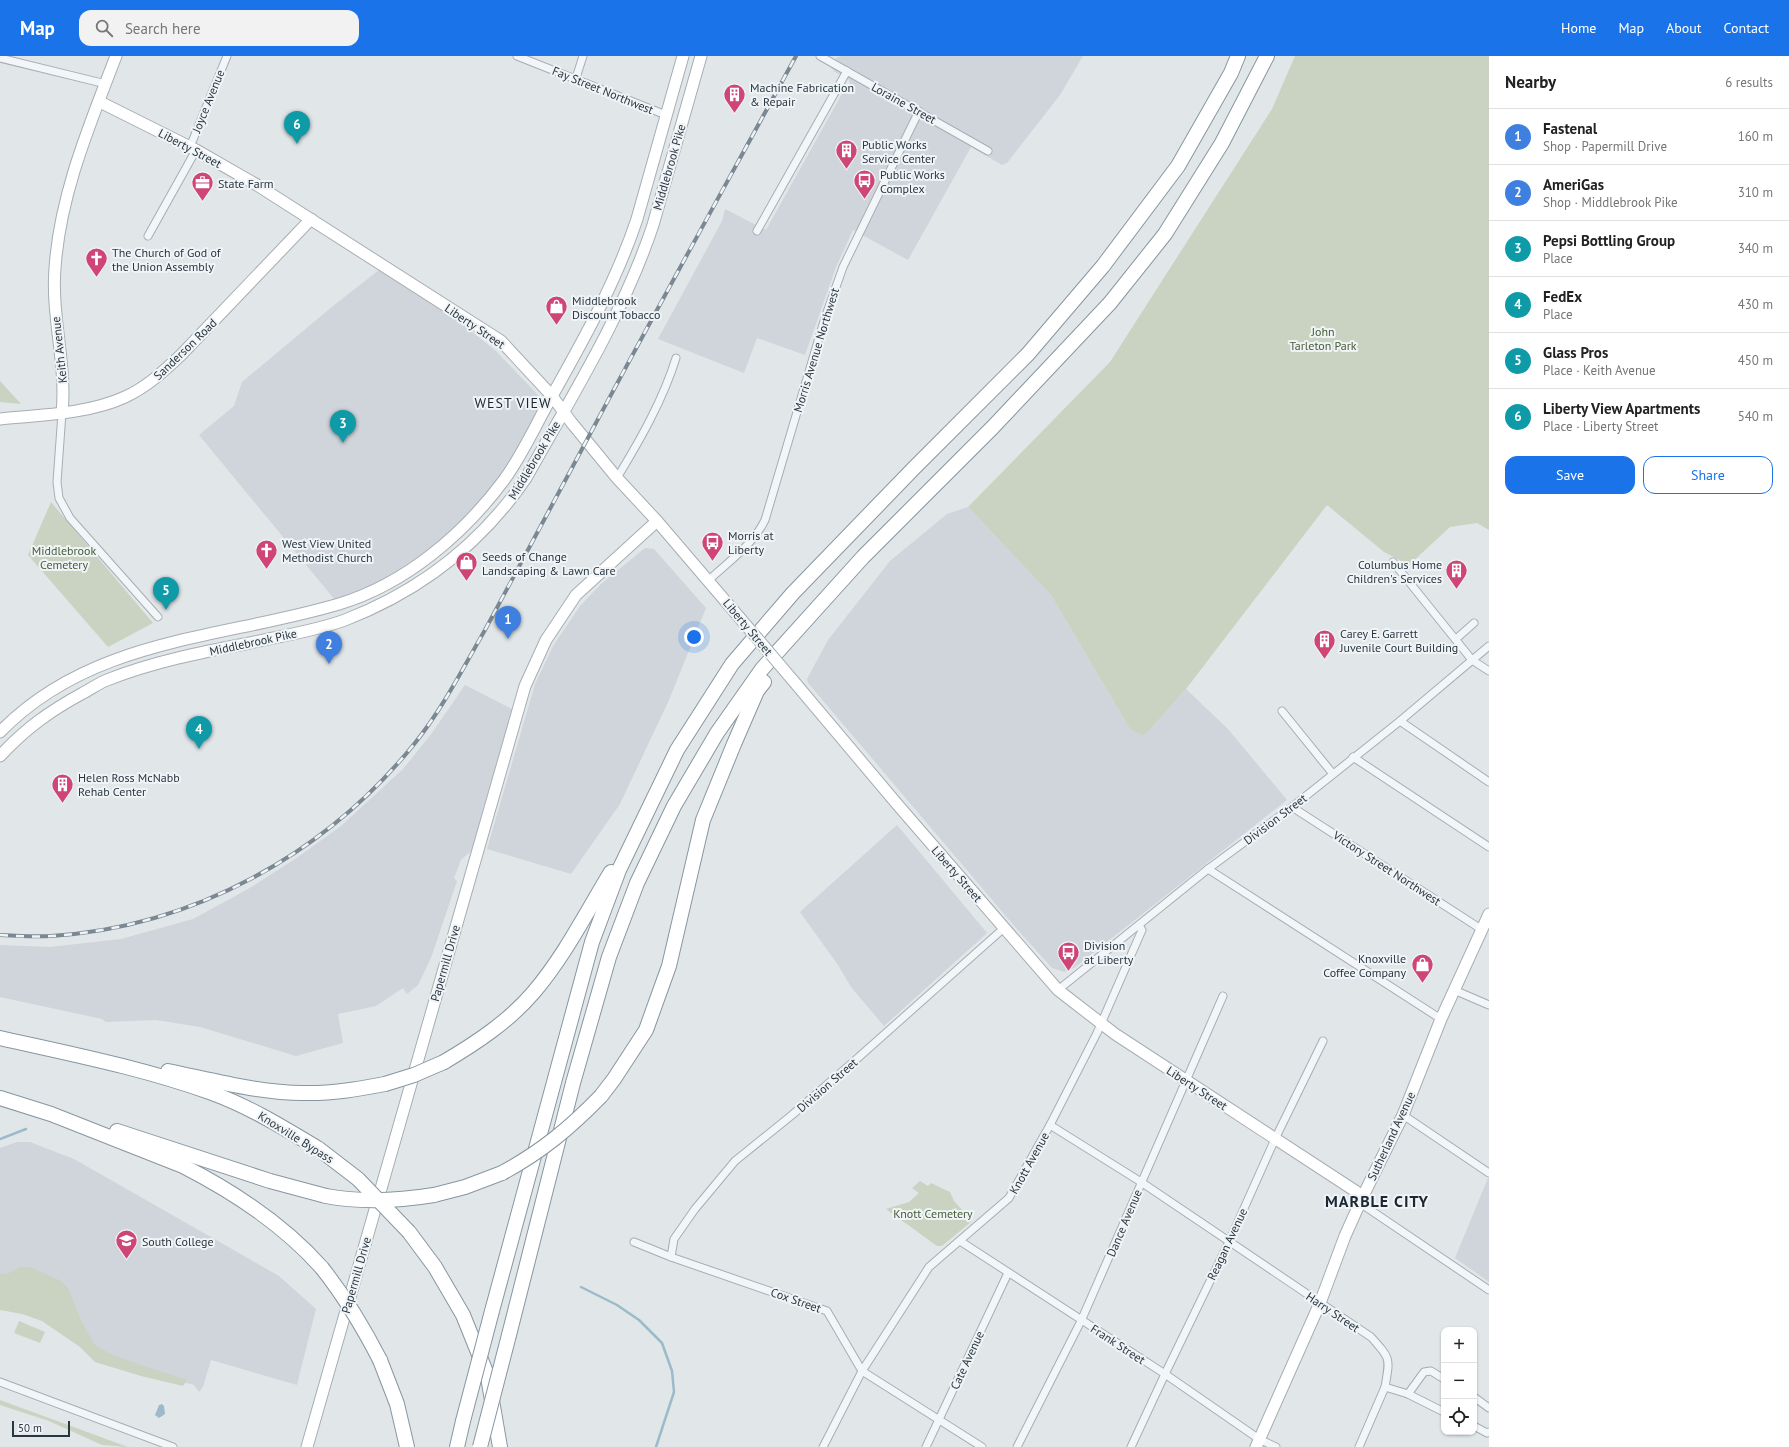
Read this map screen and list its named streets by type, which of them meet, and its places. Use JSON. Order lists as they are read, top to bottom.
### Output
{
  "streets": {
    "highway": ["Knoxville Bypass"],
    "main road": [
      "Liberty Street",
      "Middlebrook Pike",
      "Sanderson Road",
      "Keith Avenue",
      "Papermill Drive",
      "Sutherland Avenue"
    ],
    "street": [
      "Fay Street Northwest",
      "Joyce Avenue",
      "Loraine Street",
      "Morris Avenue Northwest",
      "Division Street",
      "Victory Street Northwest",
      "Knott Avenue",
      "Dance Avenue",
      "Reagan Avenue",
      "Cox Street",
      "Harry Street",
      "Frank Street",
      "Cate Avenue"
    ]
  },
  "crossings": [
    ["Fay Street Northwest", "Middlebrook Pike"],
    ["Joyce Avenue", "Liberty Street"],
    ["Loraine Street", "Morris Avenue Northwest"],
    ["Liberty Street", "Middlebrook Pike"],
    ["Liberty Street", "Sanderson Road"],
    ["Liberty Street", "Keith Avenue"],
    ["Liberty Street", "Morris Avenue Northwest"],
    ["Liberty Street", "Division Street"],
    ["Liberty Street", "Papermill Drive"],
    ["Liberty Street", "Sutherland Avenue"],
    ["Liberty Street", "Knott Avenue"],
    ["Liberty Street", "Dance Avenue"],
    ["Liberty Street", "Reagan Avenue"],
    ["Sanderson Road", "Keith Avenue"],
    ["Division Street", "Victory Street Northwest"],
    ["Division Street", "Knott Avenue"],
    ["Division Street", "Cox Street"],
    ["Victory Street Northwest", "Sutherland Avenue"],
    ["Sutherland Avenue", "Harry Street"],
    ["Sutherland Avenue", "Frank Street"],
    ["Knott Avenue", "Cox Street"],
    ["Knott Avenue", "Harry Street"],
    ["Knott Avenue", "Frank Street"],
    ["Dance Avenue", "Harry Street"],
    ["Dance Avenue", "Frank Street"],
    ["Reagan Avenue", "Harry Street"],
    ["Reagan Avenue", "Frank Street"],
    ["Cox Street", "Cate Avenue"],
    ["Frank Street", "Cate Avenue"]
  ],
  "districts": ["WEST VIEW", "MARBLE CITY"],
  "parks": ["John Tarleton Park", "Middlebrook Cemetery", "Knott Cemetery"],
  "places": {
    "building": [
      "Machine Fabrication & Repair",
      "Public Works Service Center",
      "Columbus Home Children's Services",
      "Carey E. Garrett Juvenile Court Building",
      "Helen Ross McNabb Rehab Center"
    ],
    "bus stop": ["Public Works Complex", "Morris at Liberty", "Division at Liberty"],
    "office": ["State Farm"],
    "church": ["The Church of God of the Union Assembly", "West View United Methodist Church"],
    "shop": ["Middlebrook Discount Tobacco", "Seeds of Change Landscaping & Lawn Care", "Knoxville Coffee Company"],
    "school or university": ["South College"]
  },
  "scale_bar": "50 m",
  "page": {
    "header": "Map",
    "search": "Search here",
    "nav": [
      "Home",
      "Map",
      "About",
      "Contact"
    ],
    "heading": ["Nearby", "6 results"],
    "list": [
      {
        "mark": "1",
        "name": "Fastenal",
        "note": "Shop · Papermill Drive",
        "value": "160 m"
      },
      {
        "mark": "2",
        "name": "AmeriGas",
        "note": "Shop · Middlebrook Pike",
        "value": "310 m"
      },
      {
        "mark": "3",
        "name": "Pepsi Bottling Group",
        "note": "Place",
        "value": "340 m"
      },
      {
        "mark": "4",
        "name": "FedEx",
        "note": "Place",
        "value": "430 m"
      },
      {
        "mark": "5",
        "name": "Glass Pros",
        "note": "Place · Keith Avenue",
        "value": "450 m"
      },
      {
        "mark": "6",
        "name": "Liberty View Apartments",
        "note": "Place · Liberty Street",
        "value": "540 m"
      }
    ],
    "pins": [
      "6",
      "3",
      "5",
      "1",
      "2",
      "4"
    ],
    "buttons": ["Save", "Share"],
    "map_buttons": ["+", "−"],
    "scale": "50 m"
  }
}
